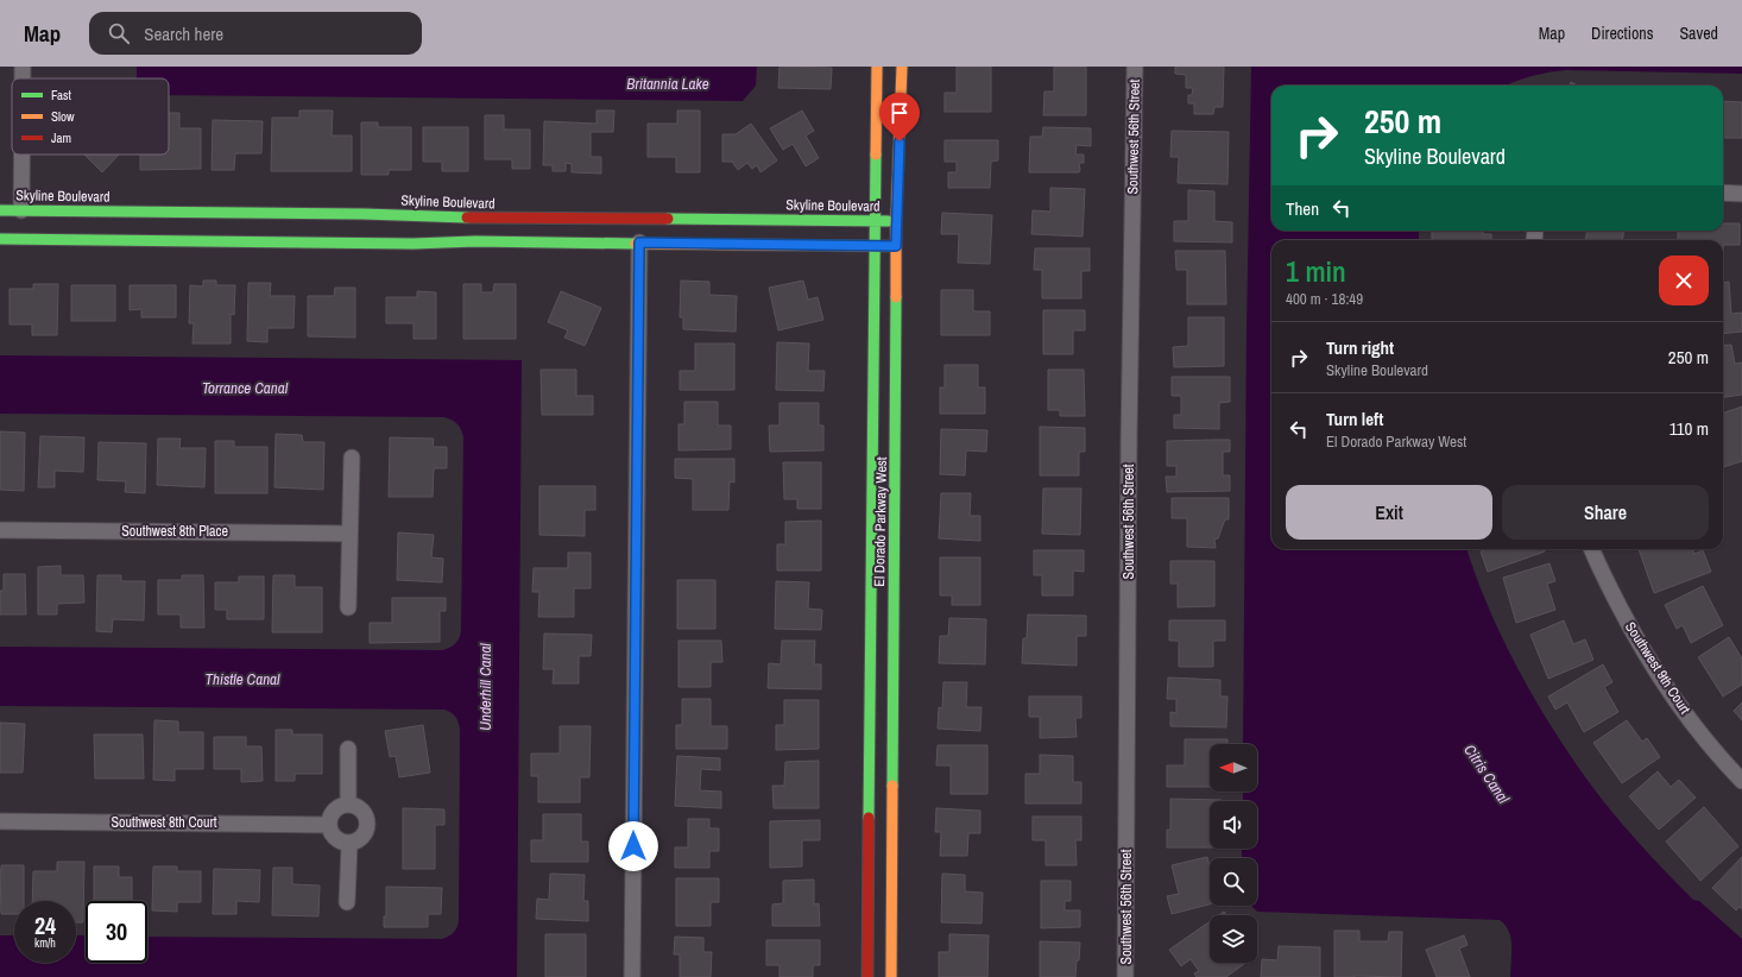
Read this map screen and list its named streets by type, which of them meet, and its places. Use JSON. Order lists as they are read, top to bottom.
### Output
{
  "streets": {
    "street": [
      "Southwest 56th Street",
      "Skyline Boulevard",
      "El Dorado Parkway West",
      "Southwest 8th Place",
      "Southwest 9th Court",
      "Southwest 8th Court"
    ]
  },
  "crossings": [
    ["Skyline Boulevard", "El Dorado Parkway West"]
  ],
  "water": [
    "Britannia Lake",
    "Torrance Canal",
    "Thistle Canal",
    "Underhill Canal",
    "Citris Canal"
  ],
  "legend": ["Fast", "Slow", "Jam"],
  "north": "left",
  "page": {
    "header": "Map",
    "search": "Search here",
    "nav": ["Map", "Directions", "Saved"],
    "turn": ["250 m", "Skyline Boulevard"],
    "then": "Then",
    "heading": ["1 min", "400 m · 18:49"],
    "list": [
      {
        "name": "Turn right",
        "note": "Skyline Boulevard",
        "value": "250 m"
      },
      {
        "name": "Turn left",
        "note": "El Dorado Parkway West",
        "value": "110 m"
      }
    ],
    "buttons": ["Exit", "Share"],
    "speed": "24 km/h",
    "limit": "30"
  }
}
